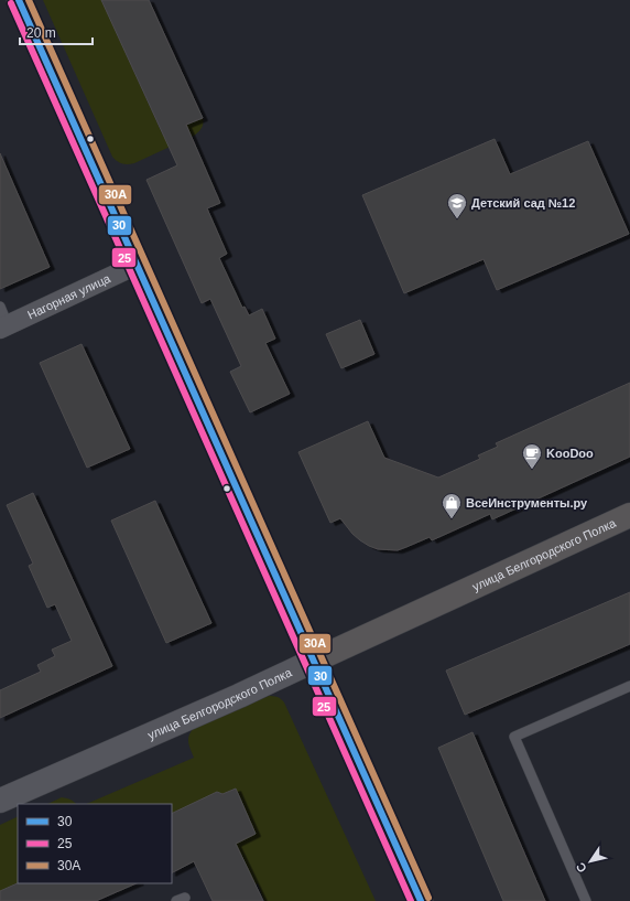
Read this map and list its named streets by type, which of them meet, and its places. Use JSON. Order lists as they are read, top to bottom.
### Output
{
  "streets": {
    "main road": ["улица Белгородского Полка"],
    "street": ["Нагорная улица"]
  },
  "places": {
    "school or university": ["Детский сад №12"],
    "cafe": ["KooDoo"],
    "shop": ["ВсеИнструменты.ру"]
  },
  "lines": ["transit line 30", "transit line 30А", "transit line 25"],
  "legend": ["30", "25", "30А"],
  "scale_bar": "20 m",
  "north": "bottom left"
}
